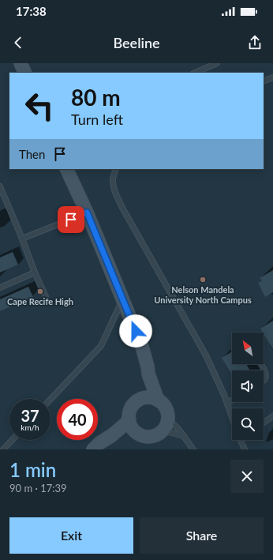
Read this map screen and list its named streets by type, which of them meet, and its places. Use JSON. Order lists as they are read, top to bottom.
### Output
{
  "places": ["Nelson Mandela University North Campus", "Cape Recife High"],
  "north": "top left",
  "page": {
    "status": "17:38",
    "header": "Beeline",
    "turn": ["80 m", "Turn left"],
    "then": "Then",
    "speed": "37 km/h",
    "limit": "40",
    "heading": ["1 min", "90 m · 17:39"],
    "buttons": ["Exit", "Share"]
  }
}
